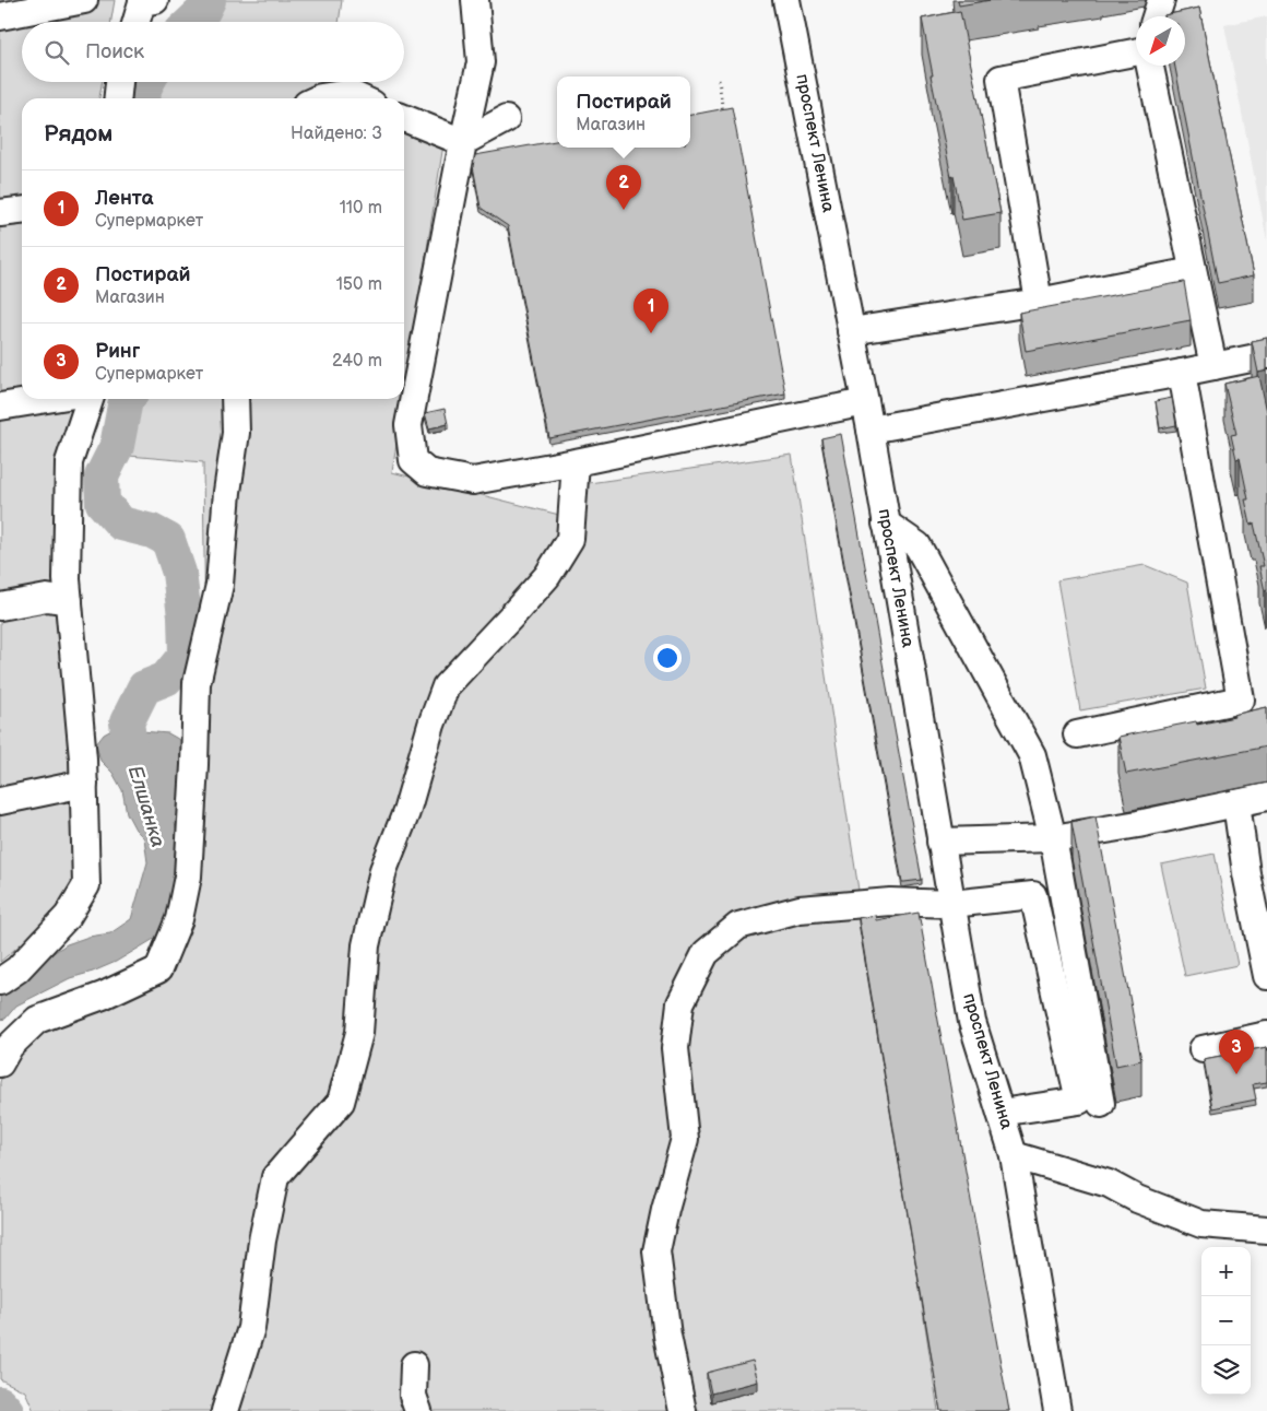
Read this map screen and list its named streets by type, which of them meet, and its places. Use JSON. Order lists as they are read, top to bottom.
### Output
{
  "streets": {
    "street": ["проспект Ленина"]
  },
  "water": ["Елшанка"],
  "north": "bottom left",
  "page": {
    "search": "Поиск",
    "popup": ["Постирай", "Магазин"],
    "heading": ["Рядом", "Найдено: 3"],
    "pins": ["2", "1", "3"],
    "list": [
      {
        "mark": "1",
        "name": "Лента",
        "note": "Супермаркет",
        "value": "110 m"
      },
      {
        "mark": "2",
        "name": "Постирай",
        "note": "Магазин",
        "value": "150 m"
      },
      {
        "mark": "3",
        "name": "Ринг",
        "note": "Супермаркет",
        "value": "240 m"
      }
    ],
    "map_buttons": ["+", "−"]
  }
}
